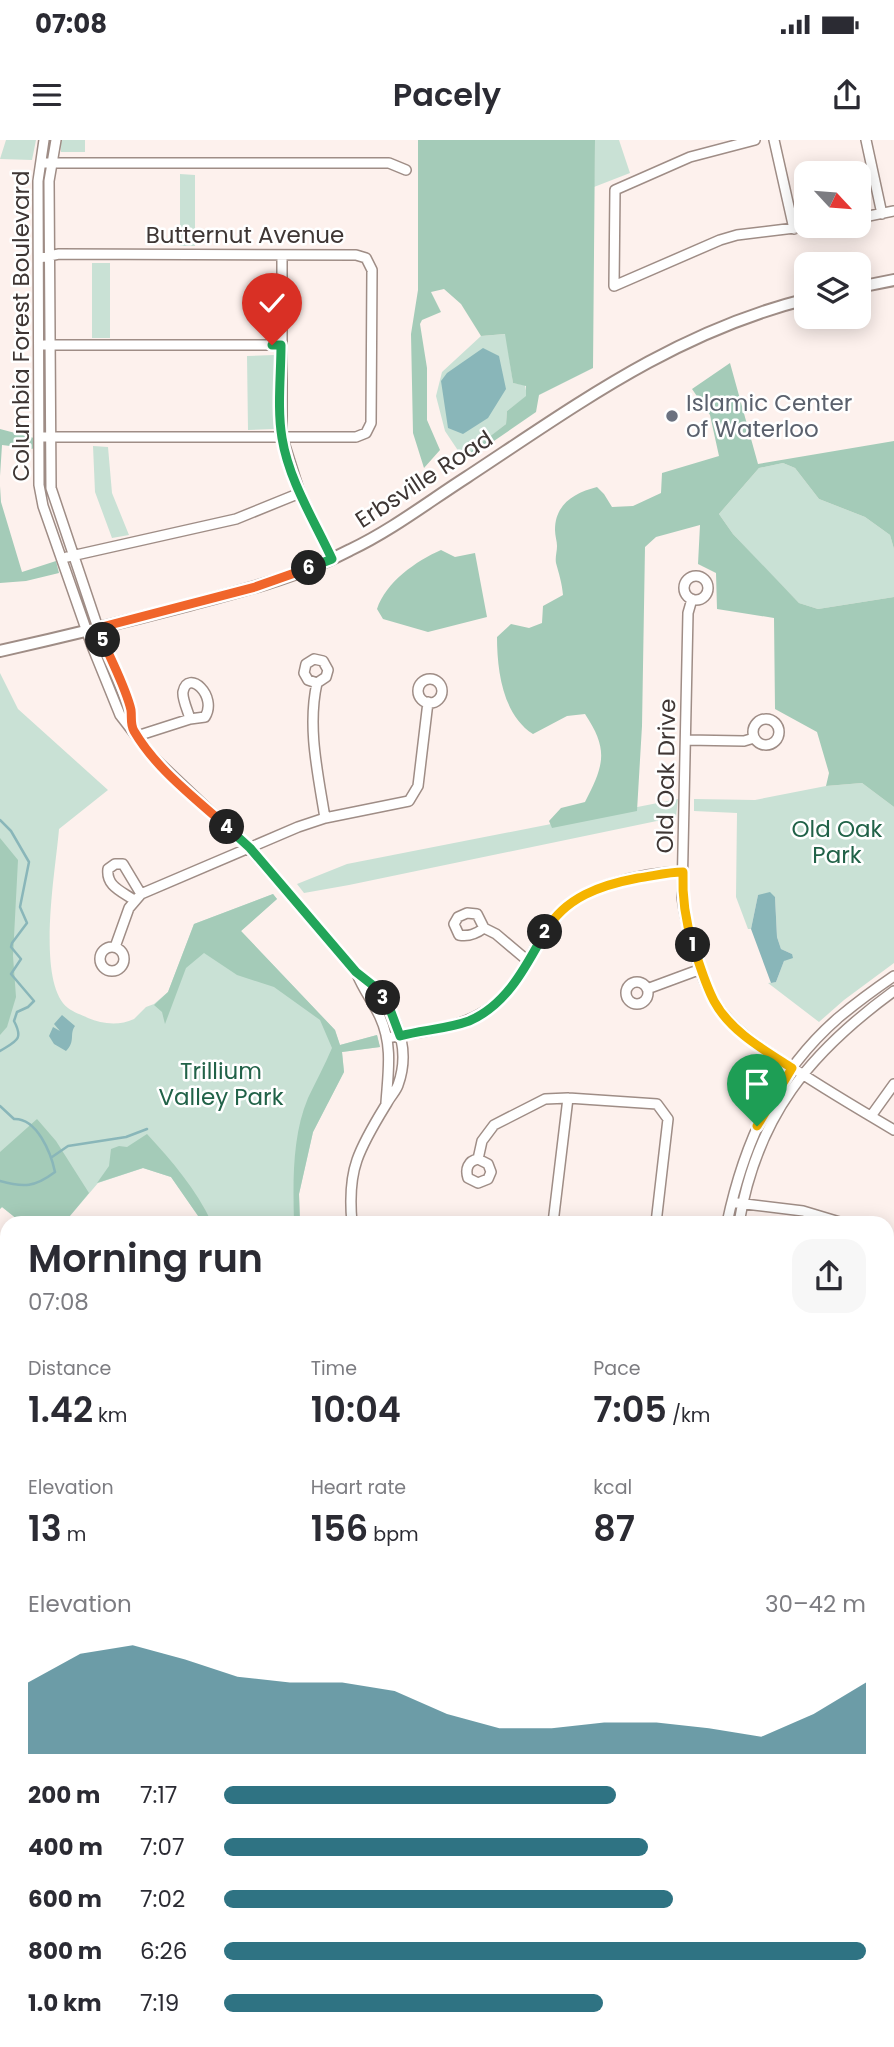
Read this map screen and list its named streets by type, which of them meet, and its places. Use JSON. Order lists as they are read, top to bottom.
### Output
{
  "streets": {
    "main road": ["Erbsville Road"],
    "street": ["Butternut Avenue", "Columbia Forest Boulevard", "Old Oak Drive"]
  },
  "crossings": [
    ["Butternut Avenue", "Columbia Forest Boulevard"],
    ["Columbia Forest Boulevard", "Erbsville Road"]
  ],
  "parks": ["Old Oak Park", "Trillium Valley Park"],
  "places": ["Islamic Center of Waterloo"],
  "north": "bottom right",
  "page": {
    "status": "07:08",
    "header": "Pacely",
    "pins": [
      "6",
      "5",
      "4",
      "2",
      "1",
      "3"
    ],
    "heading": ["Morning run", "07:08"],
    "stats": [
      ["Distance", "1.42 km"],
      ["Time", "10:04"],
      ["Pace", "7:05 /km"],
      ["Elevation", "13 m"],
      ["Heart rate", "156 bpm"],
      ["kcal", "87"]
    ],
    "chart": ["Elevation", "30–42 m"],
    "list": [
      {
        "name": "200 m",
        "note": "7:17"
      },
      {
        "name": "400 m",
        "note": "7:07"
      },
      {
        "name": "600 m",
        "note": "7:02"
      },
      {
        "name": "800 m",
        "note": "6:26"
      },
      {
        "name": "1.0 km",
        "note": "7:19"
      }
    ]
  }
}
